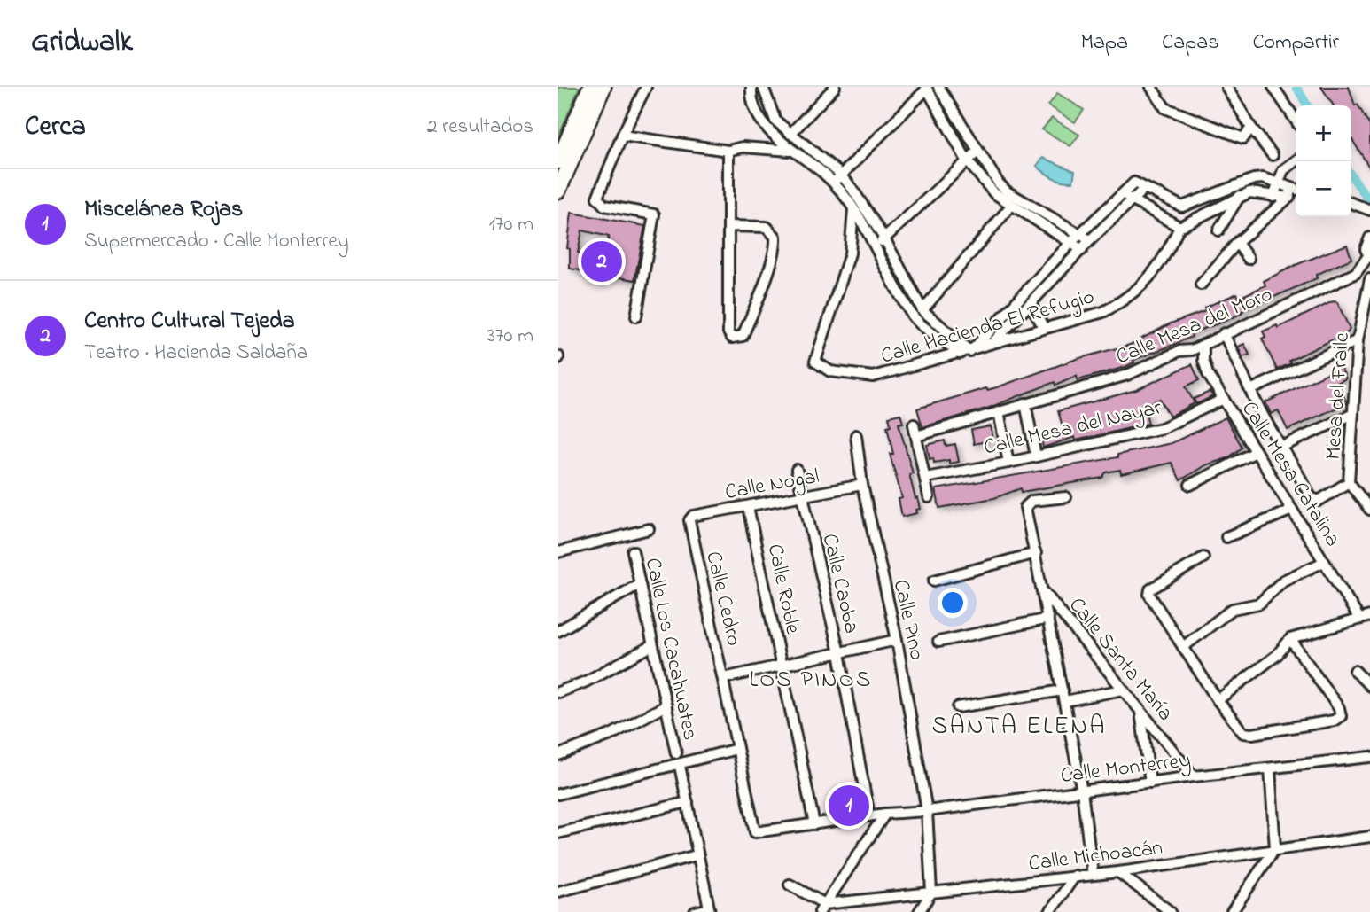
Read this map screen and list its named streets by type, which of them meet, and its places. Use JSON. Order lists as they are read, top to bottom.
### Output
{
  "streets": {
    "street": [
      "Calle Mesa del Moro",
      "Calle Hacienda El Refugio",
      "Mesa del Fraile",
      "Calle Mesa del Nayar",
      "Calle Mesa Catalina",
      "Calle Nogal",
      "Calle Caoba",
      "Calle Roble",
      "Calle Cedro",
      "Calle Pino",
      "Calle Los Cacahuates",
      "Calle Santa María",
      "Calle Monterrey",
      "Calle Michoacán"
    ]
  },
  "crossings": [
    ["Calle Mesa del Moro", "Calle Mesa Catalina"],
    ["Mesa del Fraile", "Calle Mesa Catalina"],
    ["Calle Mesa del Nayar", "Calle Mesa Catalina"],
    ["Calle Nogal", "Calle Caoba"],
    ["Calle Nogal", "Calle Roble"],
    ["Calle Nogal", "Calle Cedro"],
    ["Calle Nogal", "Calle Pino"],
    ["Calle Caoba", "Calle Monterrey"],
    ["Calle Roble", "Calle Monterrey"],
    ["Calle Cedro", "Calle Monterrey"],
    ["Calle Pino", "Calle Monterrey"],
    ["Calle Pino", "Calle Michoacán"],
    ["Calle Santa María", "Calle Monterrey"]
  ],
  "districts": ["LOS PINOS", "SANTA ELENA"],
  "page": {
    "header": "Gridwalk",
    "nav": ["Mapa", "Capas", "Compartir"],
    "heading": ["Cerca", "2 resultados"],
    "map_buttons": ["+", "−"],
    "list": [
      {
        "mark": "1",
        "name": "Miscelánea Rojas",
        "note": "Supermercado · Calle Monterrey",
        "value": "170 m"
      },
      {
        "mark": "2",
        "name": "Centro Cultural Tejeda",
        "note": "Teatro · Hacienda Saldaña",
        "value": "370 m"
      }
    ],
    "pins": ["2", "1"]
  }
}
